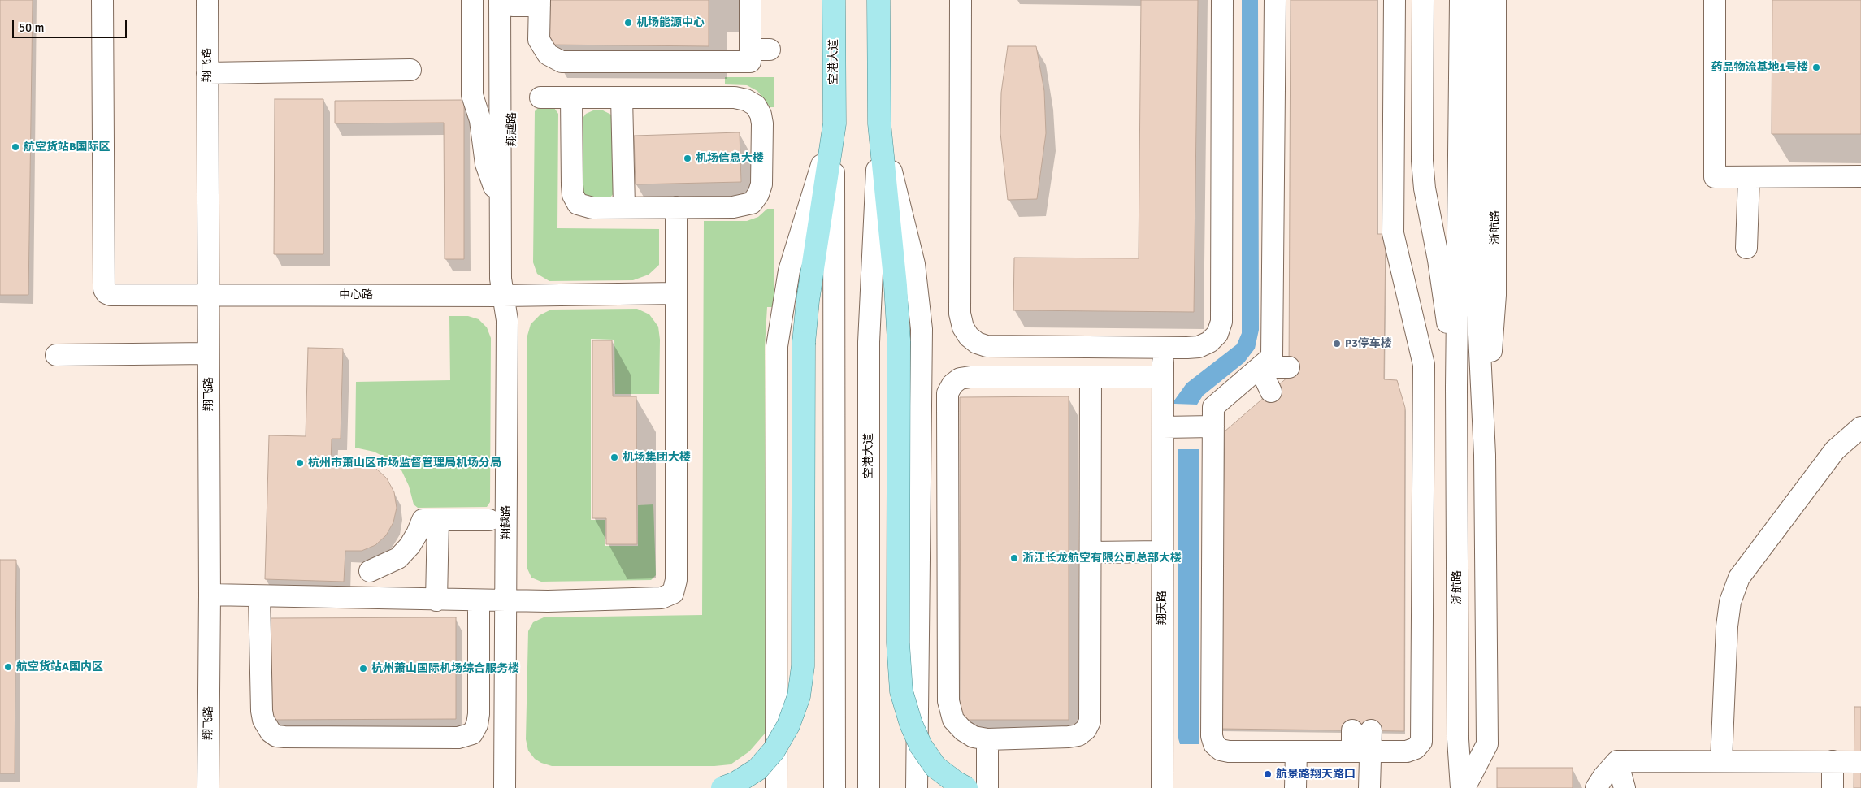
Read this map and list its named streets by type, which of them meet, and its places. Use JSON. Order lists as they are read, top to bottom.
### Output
{
  "streets": {
    "main road": ["空港大道"],
    "street": [
      "翔飞路",
      "翔越路",
      "浙航路",
      "中心路",
      "翔天路"
    ]
  },
  "crossings": [
    ["翔飞路", "中心路"],
    ["翔越路", "中心路"]
  ],
  "places": [
    "机场能源中心",
    "药品物流基地1号楼",
    "航空货站B国际区",
    "机场信息大楼",
    "P3停车楼",
    "机场集团大楼",
    "杭州市萧山区市场监督管理局机场分局",
    "浙江长龙航空有限公司总部大楼",
    "航空货站A国内区",
    "杭州萧山国际机场综合服务楼",
    "航景路翔天路口"
  ],
  "scale_bar": "50 m"
}
